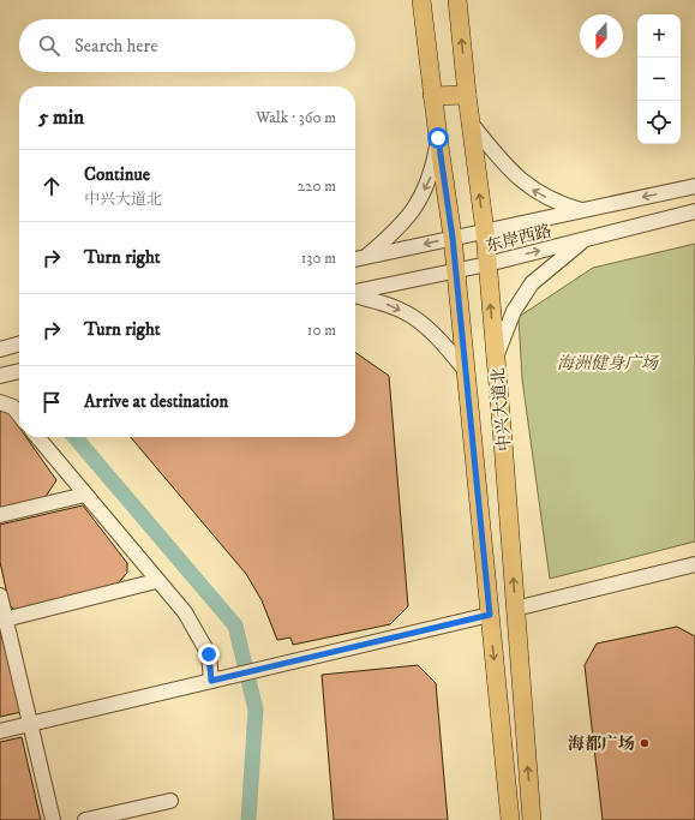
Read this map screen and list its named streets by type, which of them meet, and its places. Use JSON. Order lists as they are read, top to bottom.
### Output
{
  "streets": {
    "main road": ["中兴大道北"],
    "street": ["东岸西路"]
  },
  "crossings": [
    ["东岸西路", "中兴大道北"]
  ],
  "parks": ["海洲健身广场"],
  "places": ["海都广场"],
  "north": "bottom",
  "page": {
    "map_buttons": ["+", "−"],
    "search": "Search here",
    "heading": ["5 min", "Walk · 360 m"],
    "list": [
      ["Continue", "中兴大道北", "220 m"],
      ["Turn right", "130 m"],
      ["Turn right", "10 m"],
      "Arrive at destination"
    ]
  }
}
